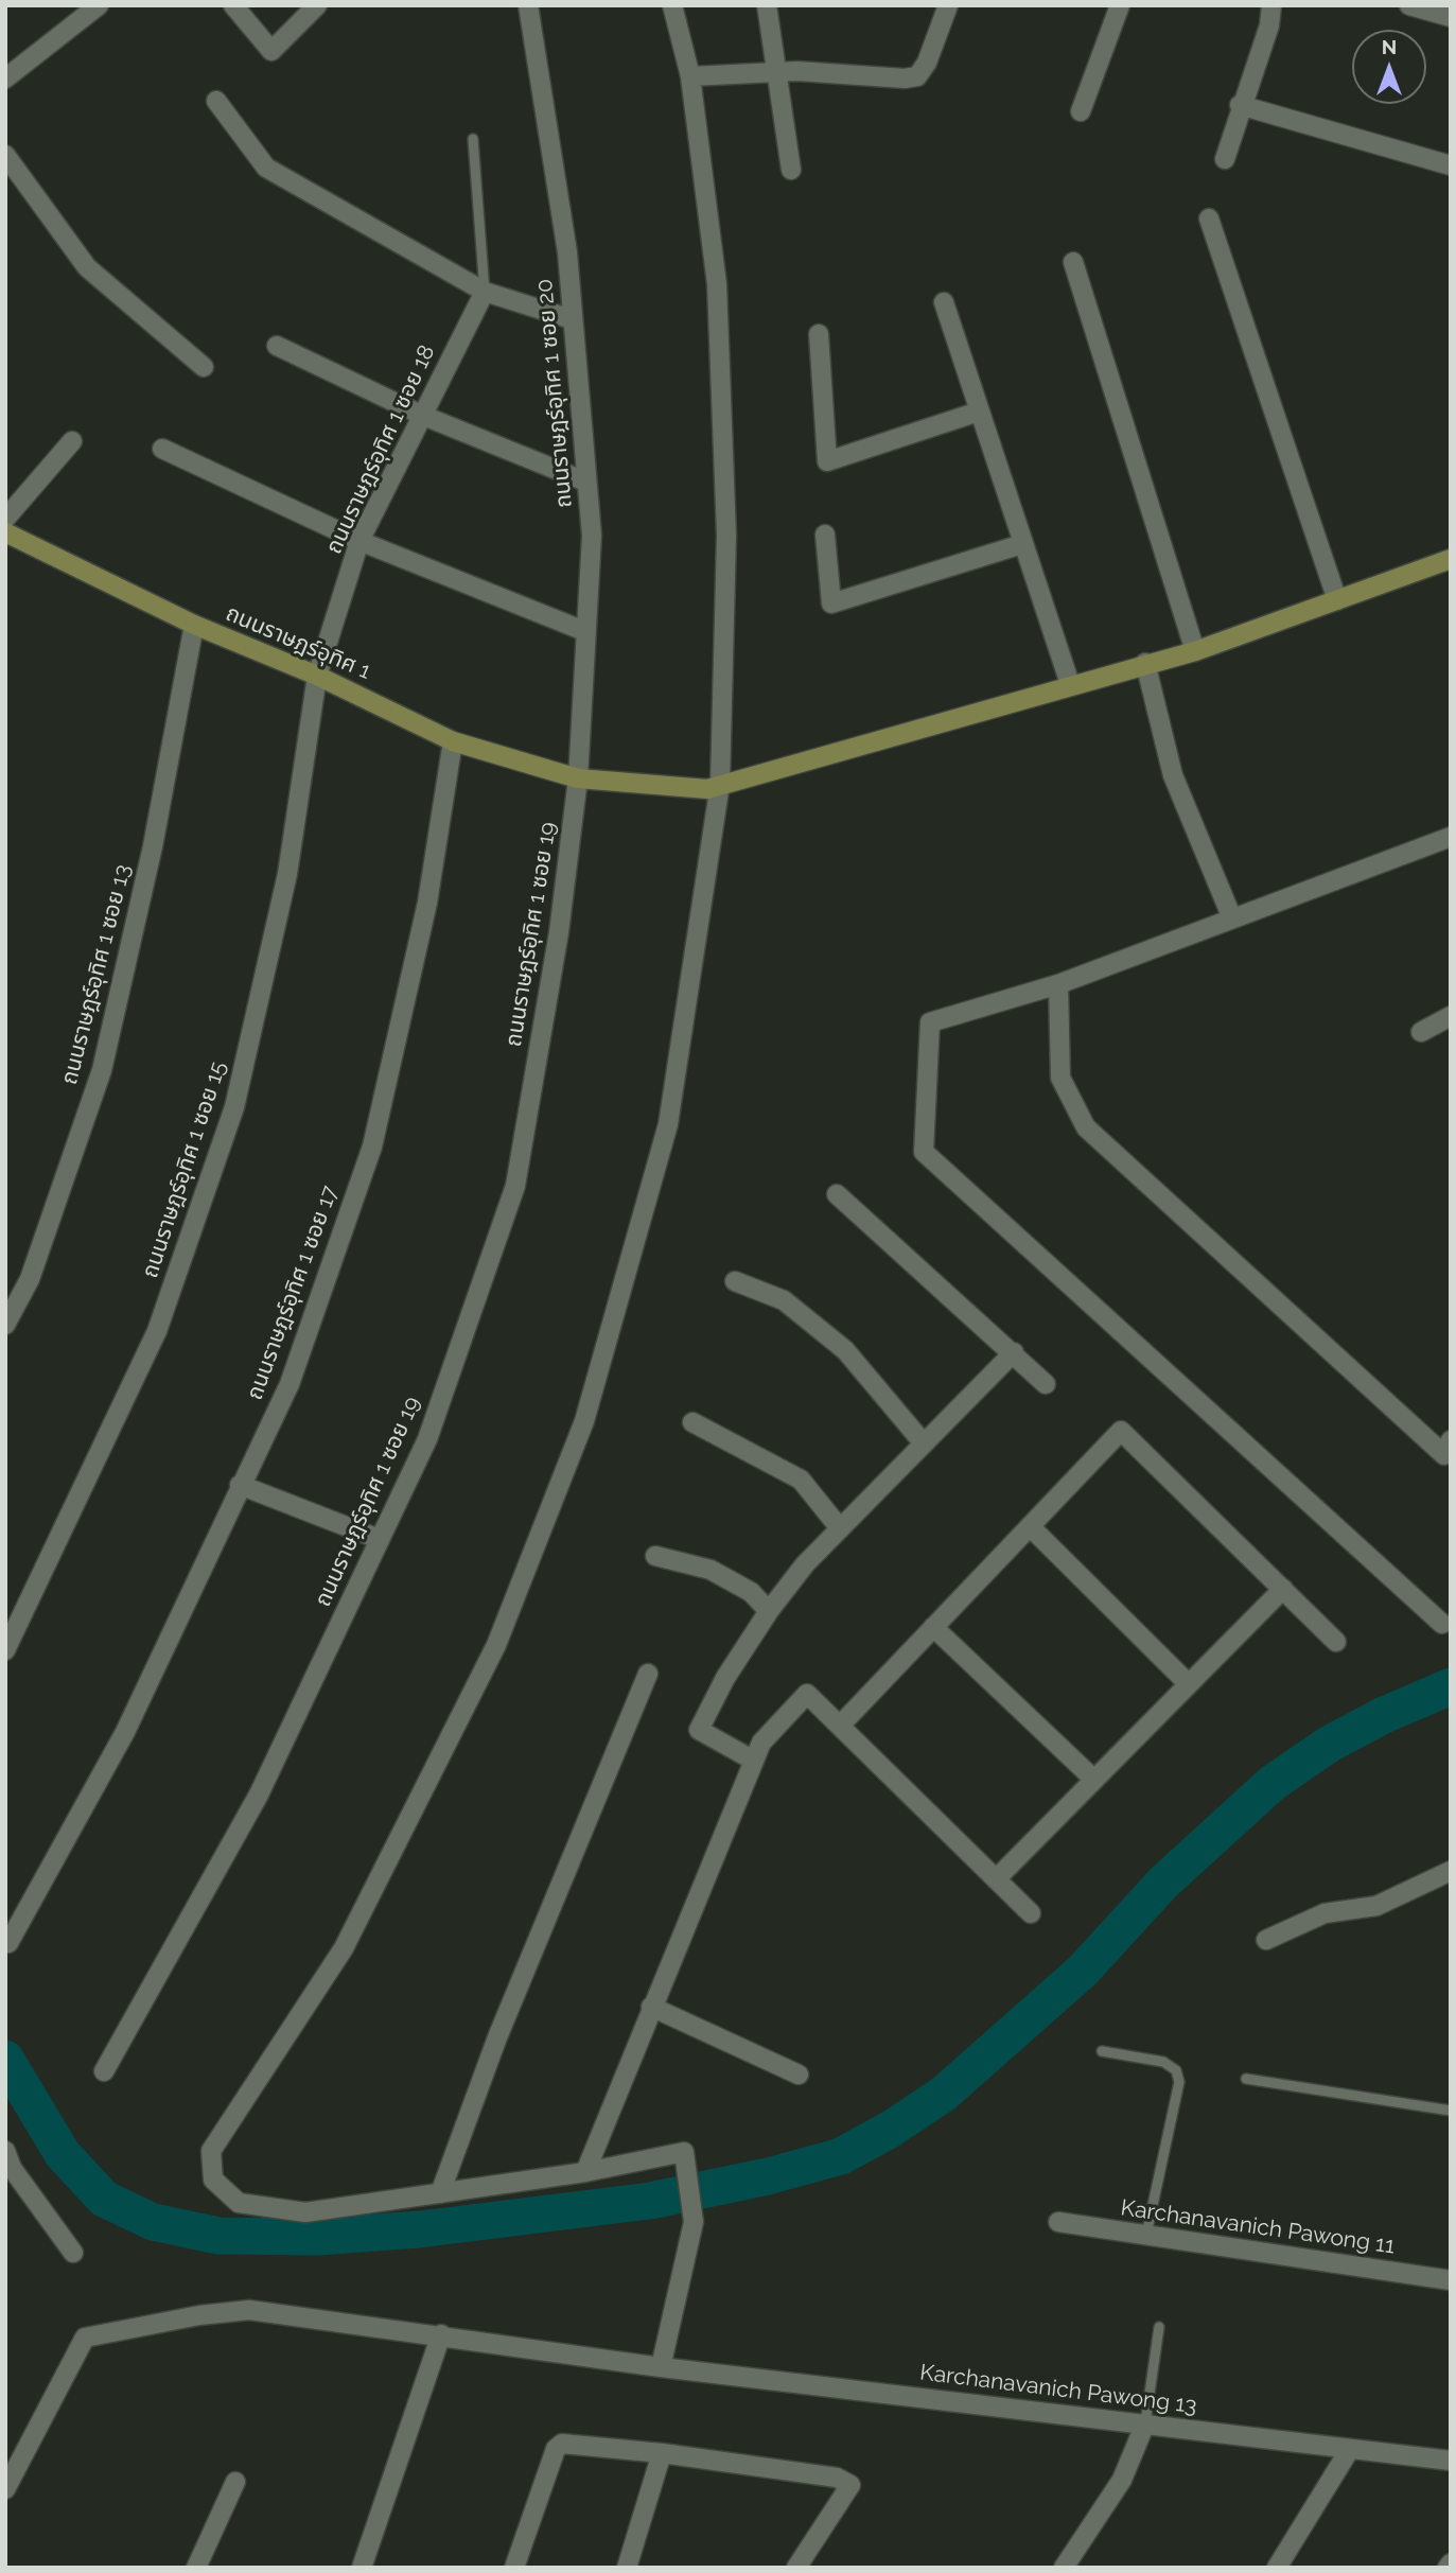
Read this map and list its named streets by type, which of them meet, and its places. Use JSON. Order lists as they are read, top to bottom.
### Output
{
  "streets": {
    "street": [
      "ถนนราษฎร์อุทิศ 1 ซอย 20",
      "ถนนราษฎร์อุทิศ 1 ซอย 18",
      "ถนนราษฎร์อุทิศ 1",
      "ถนนราษฎร์อุทิศ 1 ซอย 19",
      "ถนนราษฎร์อุทิศ 1 ซอย 13",
      "ถนนราษฎร์อุทิศ 1 ซอย 15",
      "ถนนราษฎร์อุทิศ 1 ซอย 17",
      "Karchanavanich Pawong 11",
      "Karchanavanich Pawong 13"
    ]
  },
  "crossings": [
    ["ถนนราษฎร์อุทิศ 1 ซอย 20", "ถนนราษฎร์อุทิศ 1"],
    ["ถนนราษฎร์อุทิศ 1 ซอย 20", "ถนนราษฎร์อุทิศ 1 ซอย 19"],
    ["ถนนราษฎร์อุทิศ 1 ซอย 18", "ถนนราษฎร์อุทิศ 1"],
    ["ถนนราษฎร์อุทิศ 1 ซอย 18", "ถนนราษฎร์อุทิศ 1 ซอย 15"],
    ["ถนนราษฎร์อุทิศ 1", "ถนนราษฎร์อุทิศ 1 ซอย 19"],
    ["ถนนราษฎร์อุทิศ 1", "ถนนราษฎร์อุทิศ 1 ซอย 13"],
    ["ถนนราษฎร์อุทิศ 1", "ถนนราษฎร์อุทิศ 1 ซอย 15"],
    ["ถนนราษฎร์อุทิศ 1", "ถนนราษฎร์อุทิศ 1 ซอย 17"]
  ],
  "north": "top"
}
